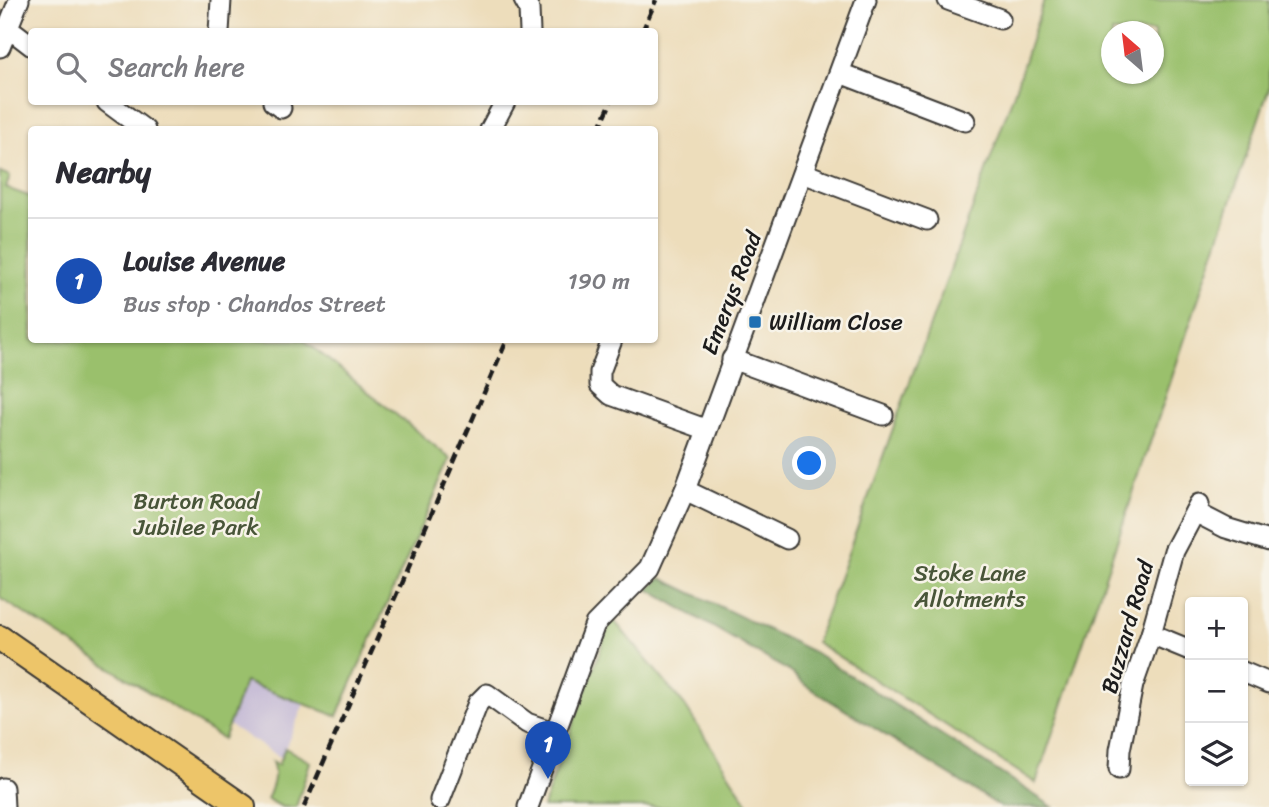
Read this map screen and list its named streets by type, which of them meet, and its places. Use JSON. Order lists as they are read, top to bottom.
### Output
{
  "streets": {
    "street": ["Emerys Road", "Buzzard Road"]
  },
  "parks": ["Burton Road Jubilee Park", "Stoke Lane Allotments"],
  "places": {
    "transit": ["William Close"]
  },
  "north": "top left",
  "page": {
    "search": "Search here",
    "heading": "Nearby",
    "list": [
      {
        "mark": "1",
        "name": "Louise Avenue",
        "note": "Bus stop · Chandos Street",
        "value": "190 m"
      }
    ],
    "map_buttons": ["+", "−"],
    "pins": "1"
  }
}
